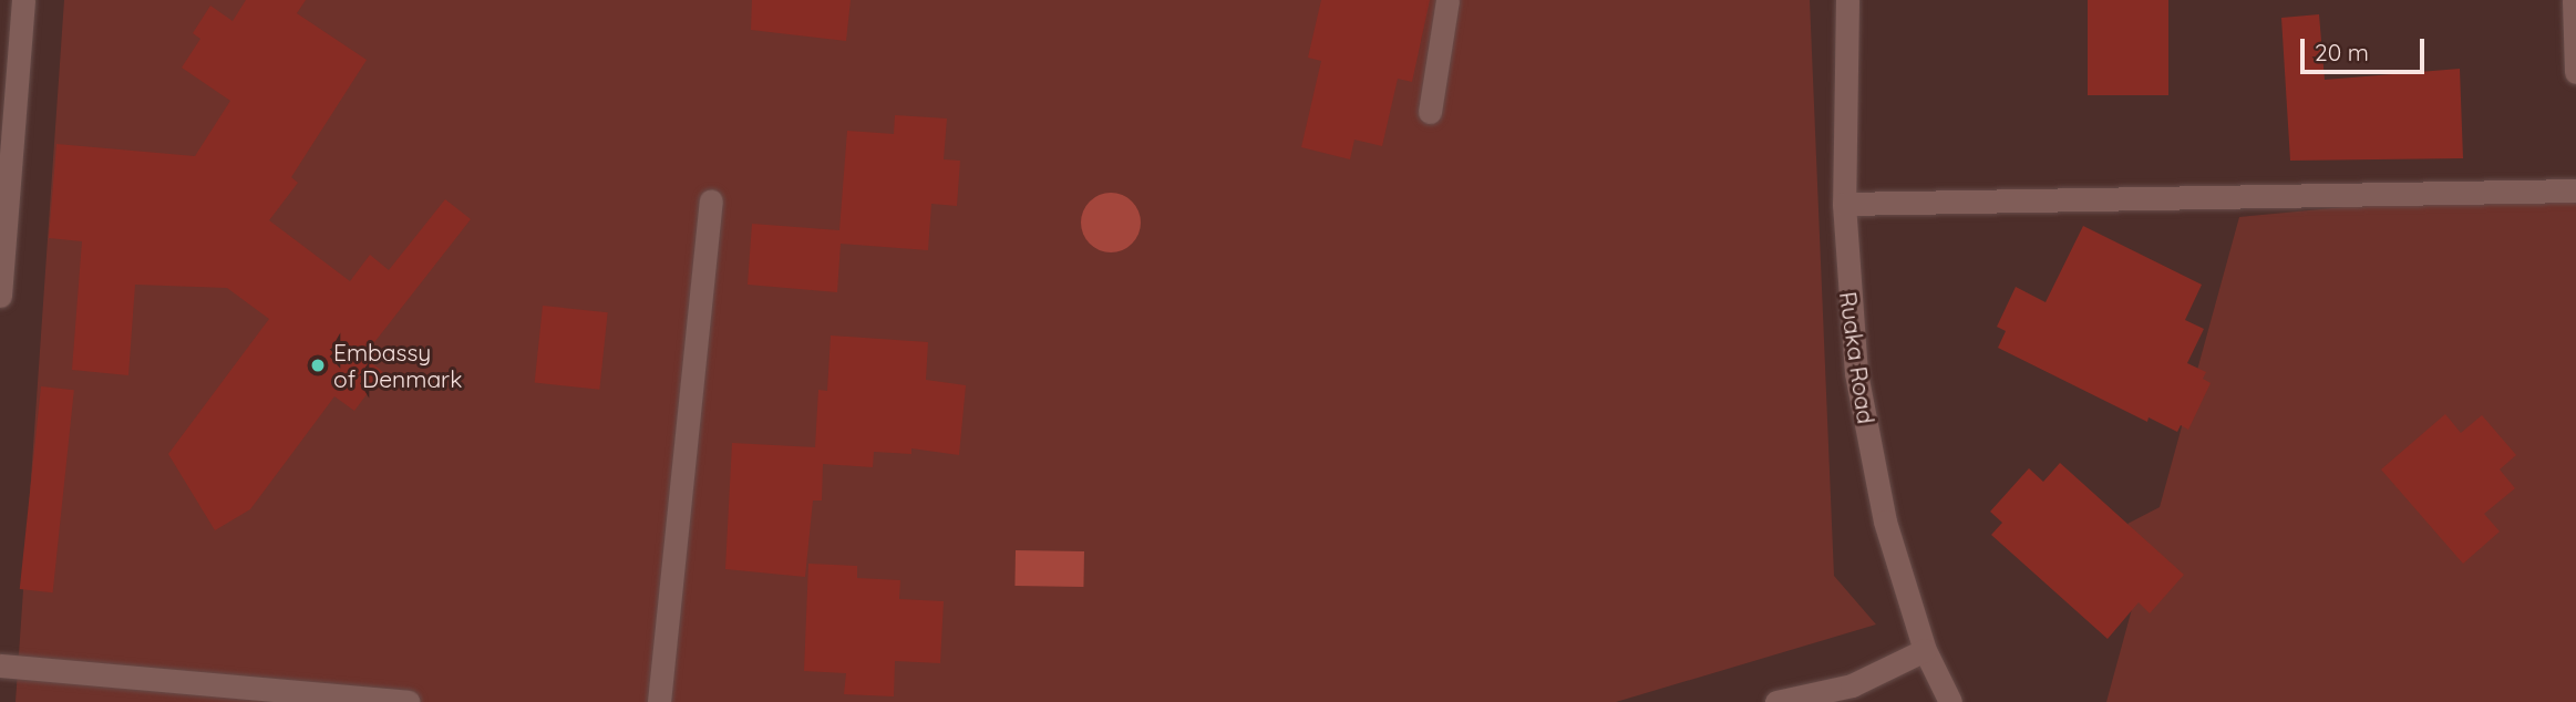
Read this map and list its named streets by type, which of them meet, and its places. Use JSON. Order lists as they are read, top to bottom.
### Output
{
  "streets": {
    "street": ["Ruaka Road"]
  },
  "places": ["Embassy of Denmark"],
  "scale_bar": "20 m"
}
